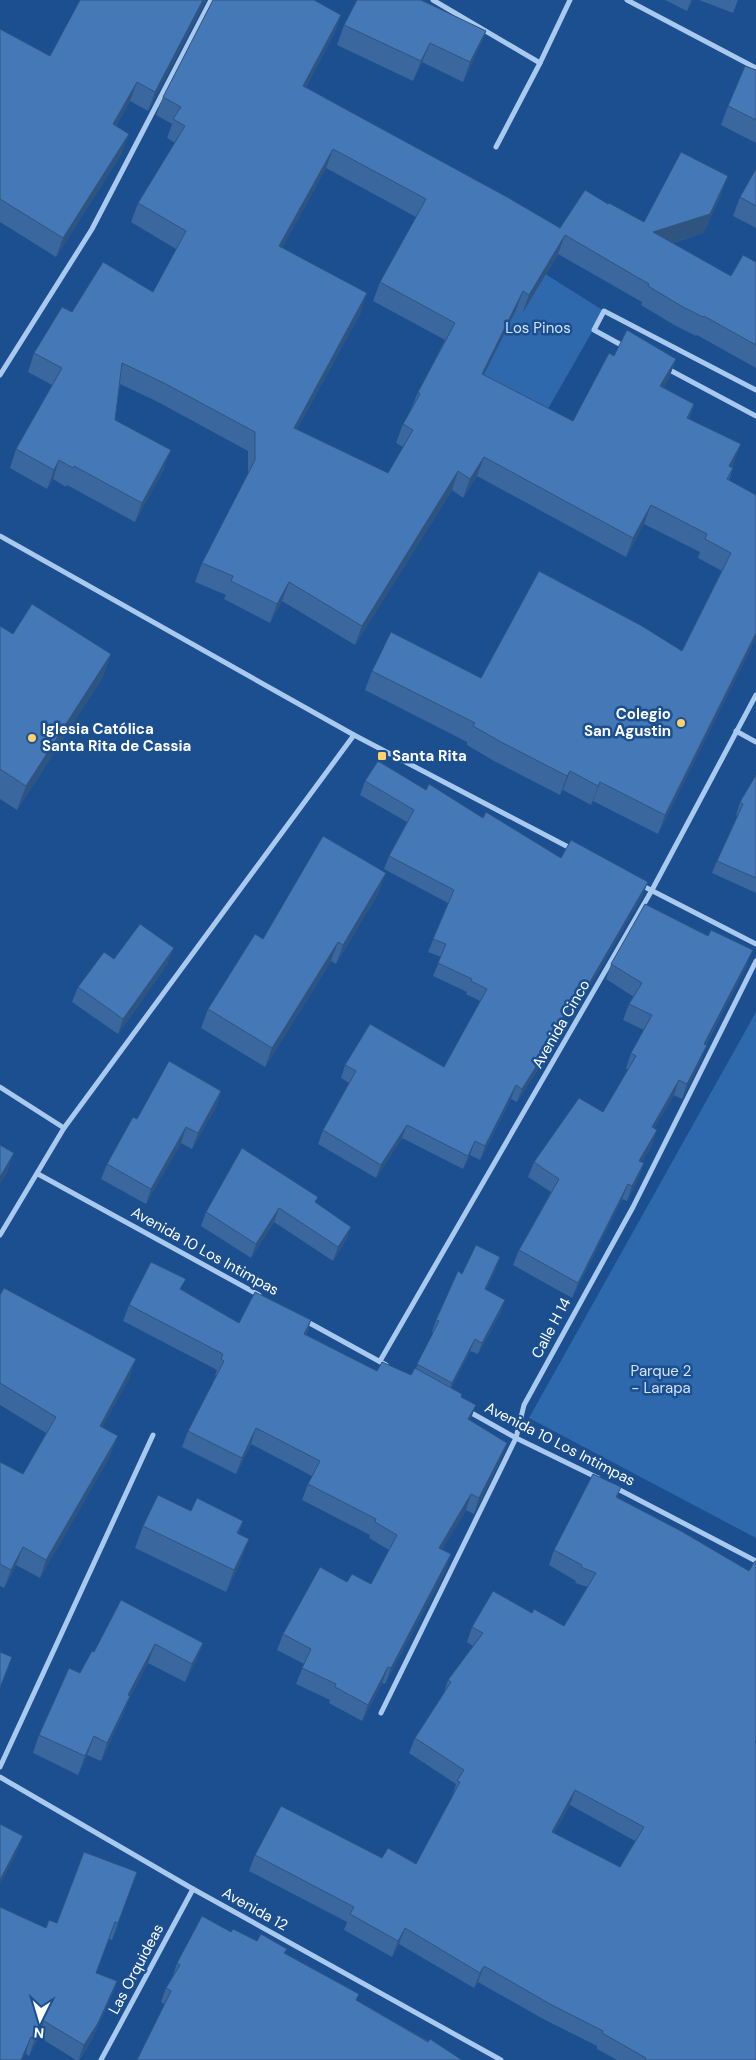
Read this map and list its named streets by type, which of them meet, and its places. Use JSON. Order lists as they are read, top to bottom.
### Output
{
  "streets": {
    "street": [
      "Avenida Cinco",
      "Avenida 10 Los Intimpas",
      "Calle H 14",
      "Avenida 12",
      "Las Orquideas"
    ]
  },
  "crossings": [
    ["Avenida 10 Los Intimpas", "Calle H 14"],
    ["Avenida 12", "Las Orquideas"]
  ],
  "parks": ["Los Pinos", "Parque 2 - Larapa"],
  "places": {
    "other": ["Colegio San Agustin", "Iglesia Católica Santa Rita de Cassia"],
    "transit": ["Santa Rita"]
  },
  "north": "bottom"
}
